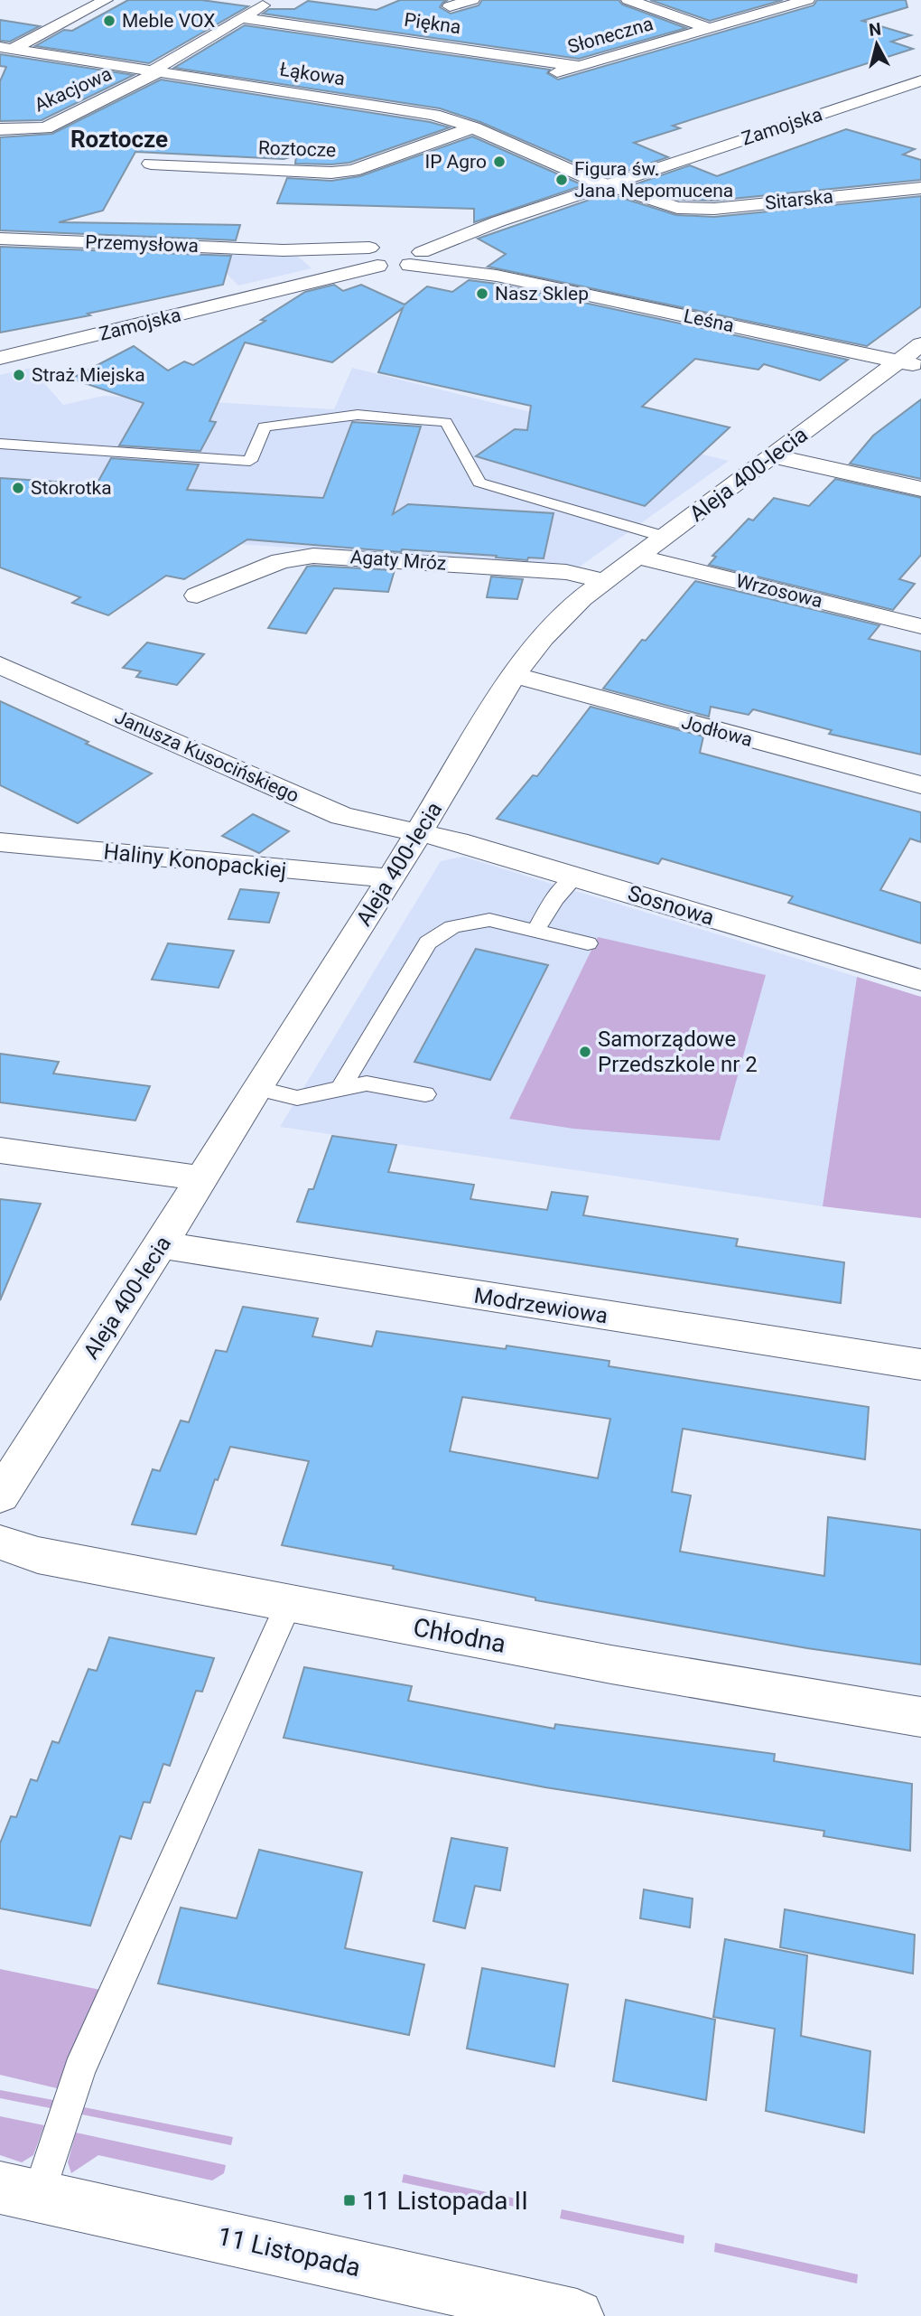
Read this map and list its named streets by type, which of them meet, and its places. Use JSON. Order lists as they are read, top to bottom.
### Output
{
  "streets": {
    "street": [
      "Piękna",
      "Słoneczna",
      "Łąkowa",
      "Akacjowa",
      "Zamojska",
      "Roztocze",
      "Sitarska",
      "Przemysłowa",
      "Leśna",
      "Aleja 400-lecia",
      "Agaty Mróz",
      "Wrzosowa",
      "Jodłowa",
      "Janusza Kusocińskiego",
      "Haliny Konopackiej",
      "Sosnowa",
      "Modrzewiowa",
      "Chłodna",
      "11 Listopada"
    ]
  },
  "crossings": [
    ["Piękna", "Słoneczna"],
    ["Piękna", "Akacjowa"],
    ["Łąkowa", "Akacjowa"],
    ["Łąkowa", "Zamojska"],
    ["Łąkowa", "Roztocze"],
    ["Łąkowa", "Sitarska"],
    ["Zamojska", "Sitarska"],
    ["Zamojska", "Przemysłowa"],
    ["Zamojska", "Leśna"],
    ["Leśna", "Aleja 400-lecia"],
    ["Aleja 400-lecia", "Agaty Mróz"],
    ["Aleja 400-lecia", "Wrzosowa"],
    ["Aleja 400-lecia", "Jodłowa"],
    ["Aleja 400-lecia", "Janusza Kusocińskiego"],
    ["Aleja 400-lecia", "Haliny Konopackiej"],
    ["Aleja 400-lecia", "Sosnowa"],
    ["Aleja 400-lecia", "Modrzewiowa"],
    ["Janusza Kusocińskiego", "Sosnowa"]
  ],
  "districts": ["Roztocze"],
  "places": {
    "other": [
      "Meble VOX",
      "IP Agro",
      "Figura św. Jana Nepomucena",
      "Nasz Sklep",
      "Straż Miejska",
      "Stokrotka",
      "Samorządowe Przedszkole nr 2"
    ],
    "transit": ["11 Listopada II"]
  },
  "north": "top"
}
